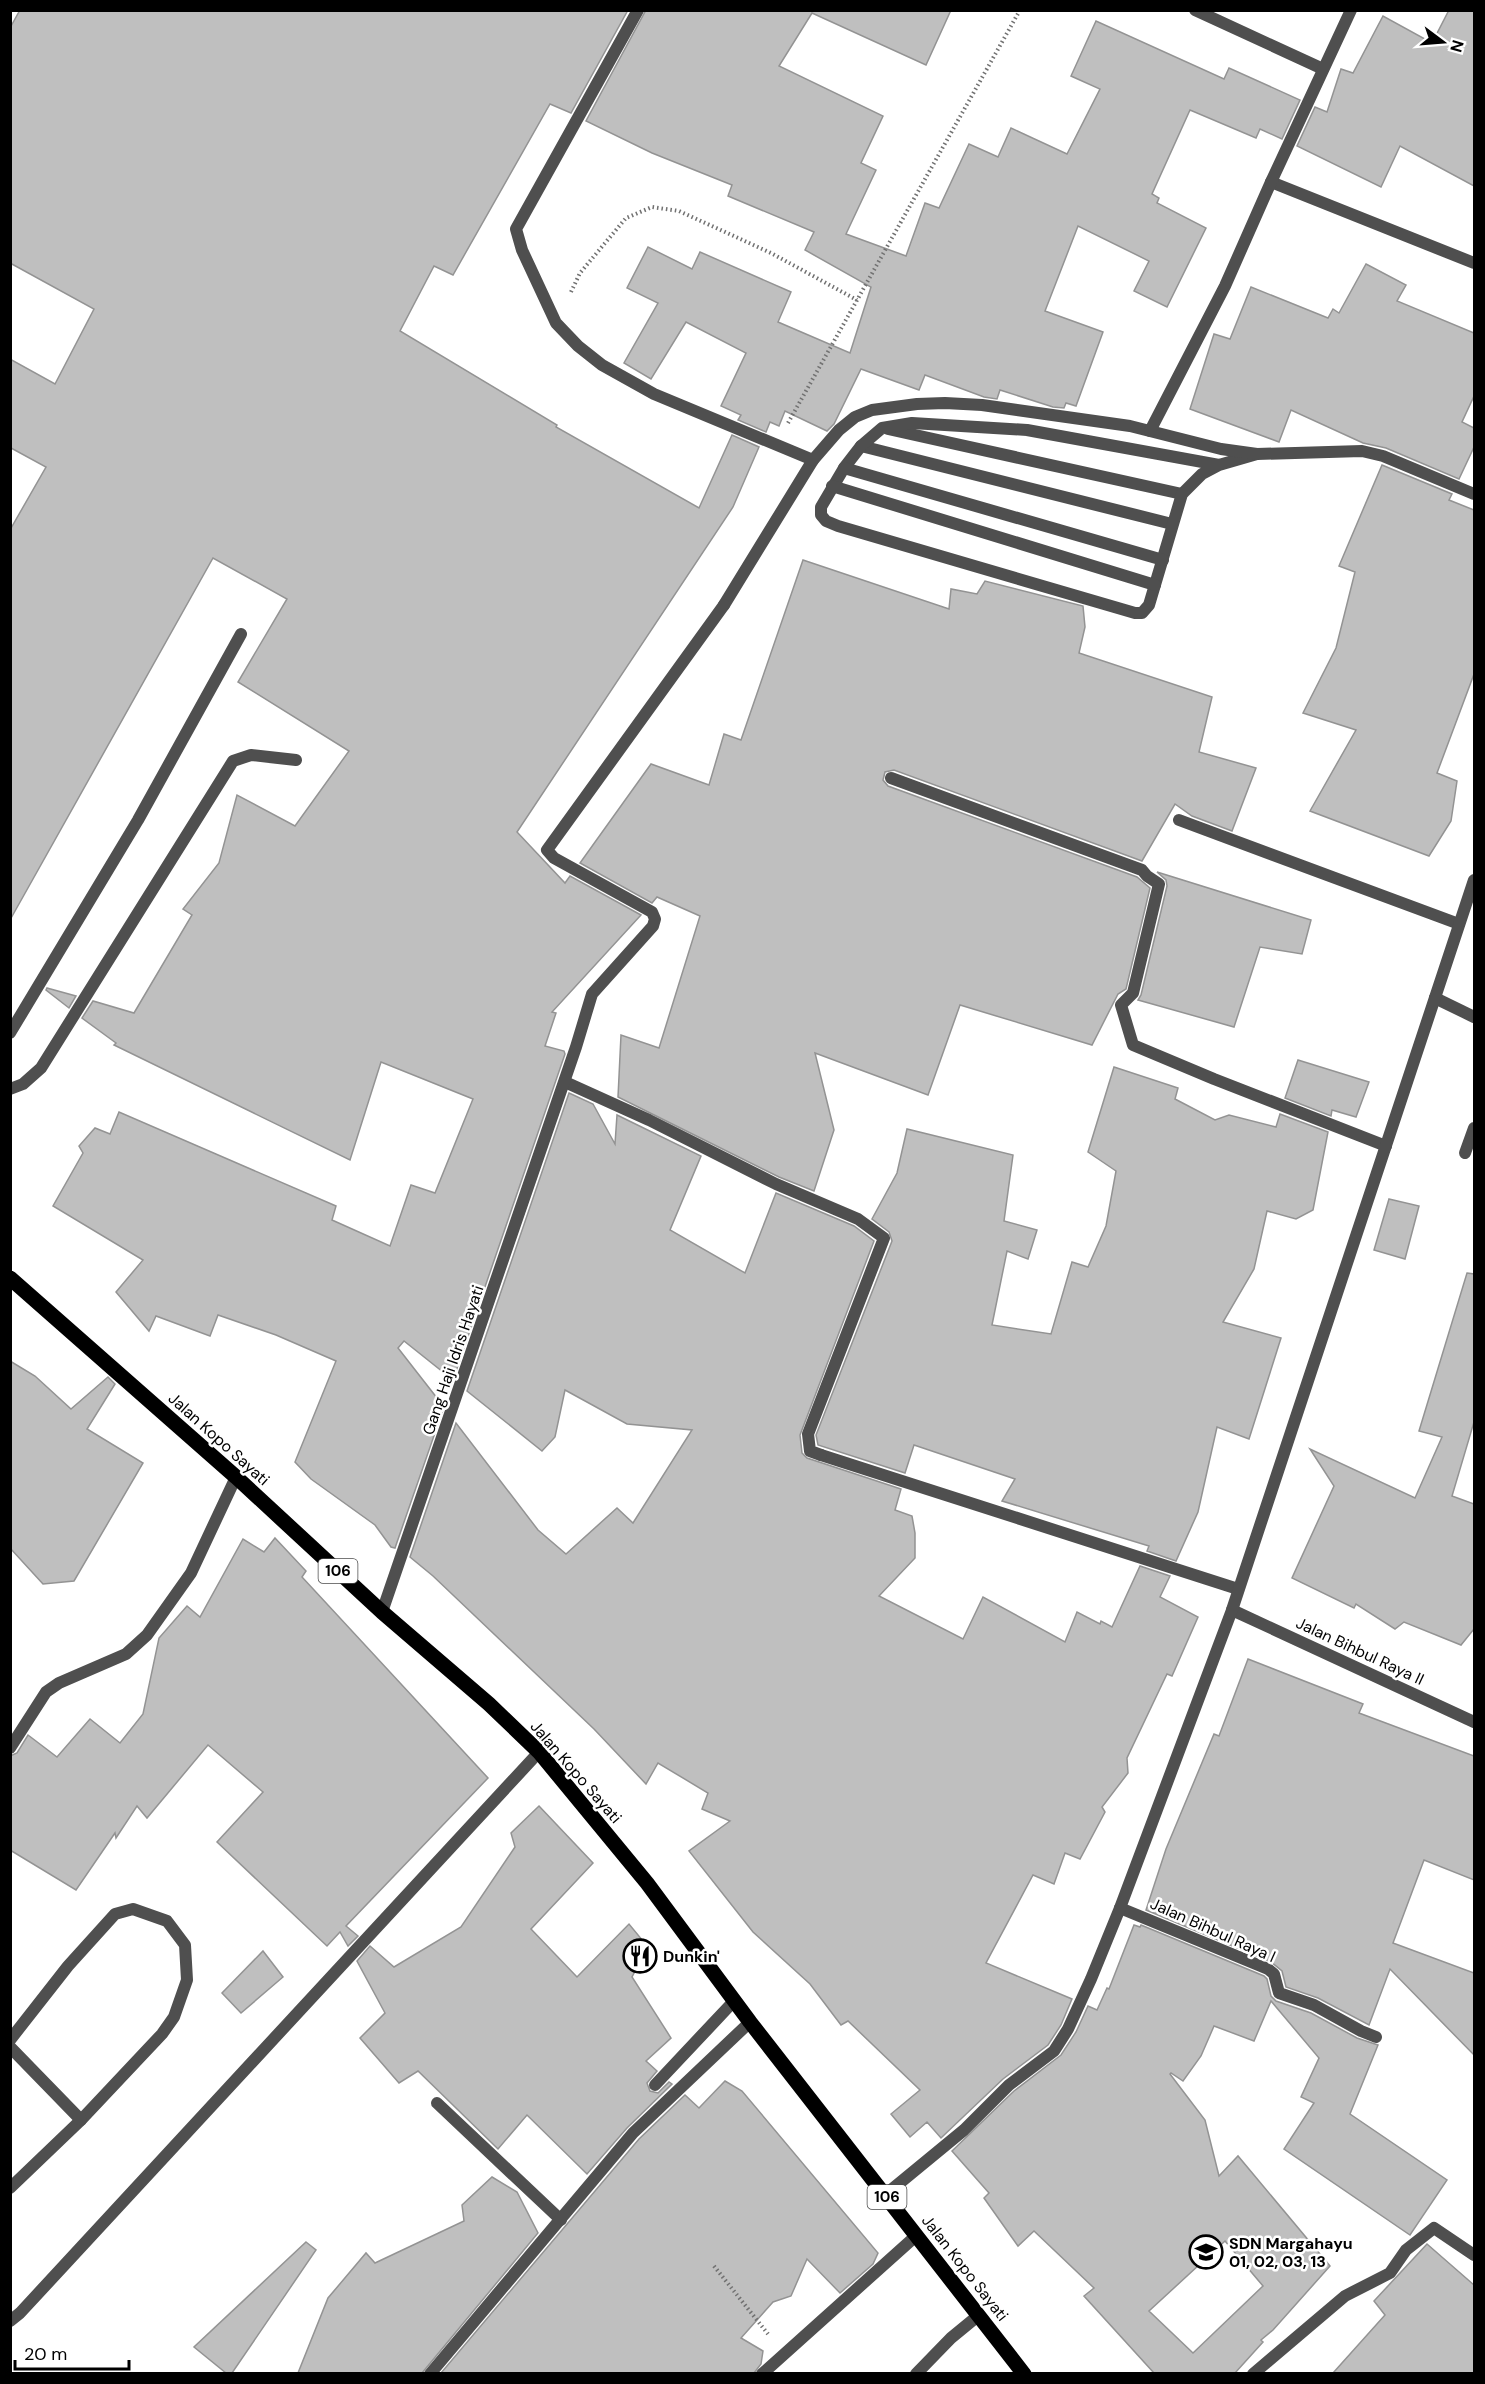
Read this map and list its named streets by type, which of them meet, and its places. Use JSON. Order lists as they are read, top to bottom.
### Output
{
  "streets": {
    "main road": ["Jalan Kopo Sayati", "106"],
    "street": ["Gang Haji Idris Hayati", "Jalan Bihbul Raya II", "Jalan Bihbul Raya I"]
  },
  "crossings": [
    ["Gang Haji Idris Hayati", "Jalan Kopo Sayati"]
  ],
  "places": {
    "restaurant": ["Dunkin'"],
    "school or university": ["SDN Margahayu 01, 02, 03, 13"]
  },
  "scale_bar": "20 m",
  "north": "right"
}
